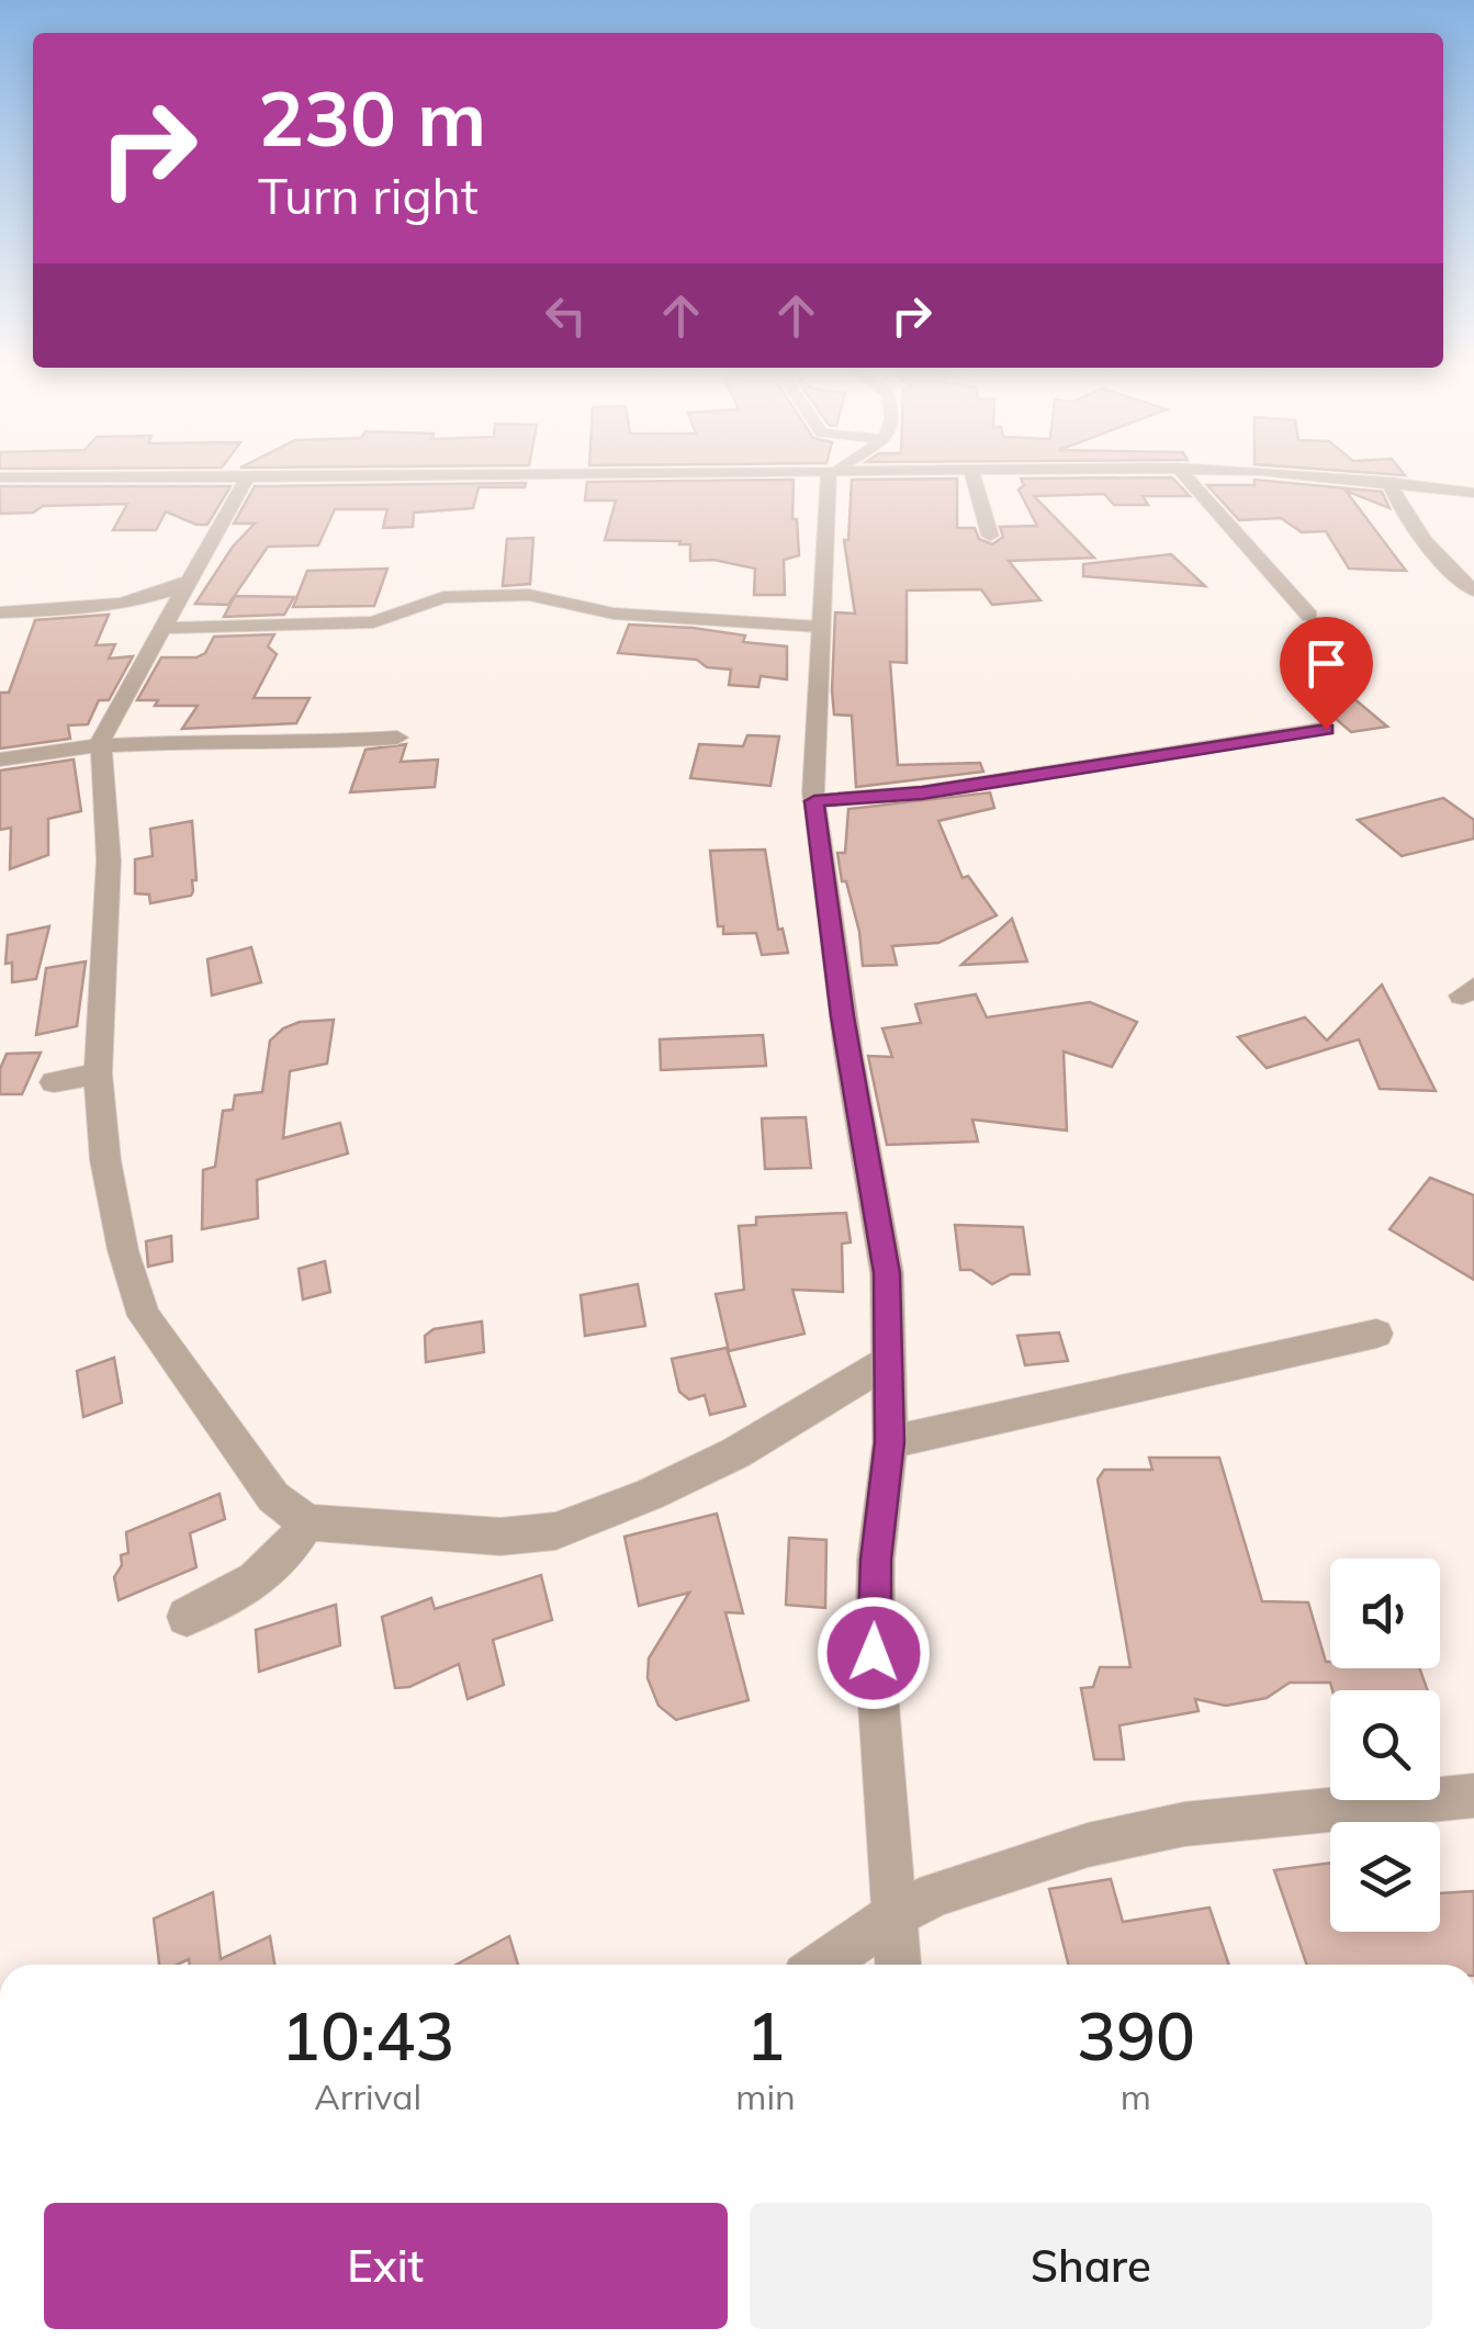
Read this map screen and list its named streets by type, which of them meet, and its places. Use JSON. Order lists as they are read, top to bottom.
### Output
{
  "page": {
    "turn": ["230 m", "Turn right"],
    "eta": [
      "10:43",
      "Arrival",
      "1",
      "min",
      "390",
      "m"
    ],
    "buttons": ["Exit", "Share"]
  }
}
